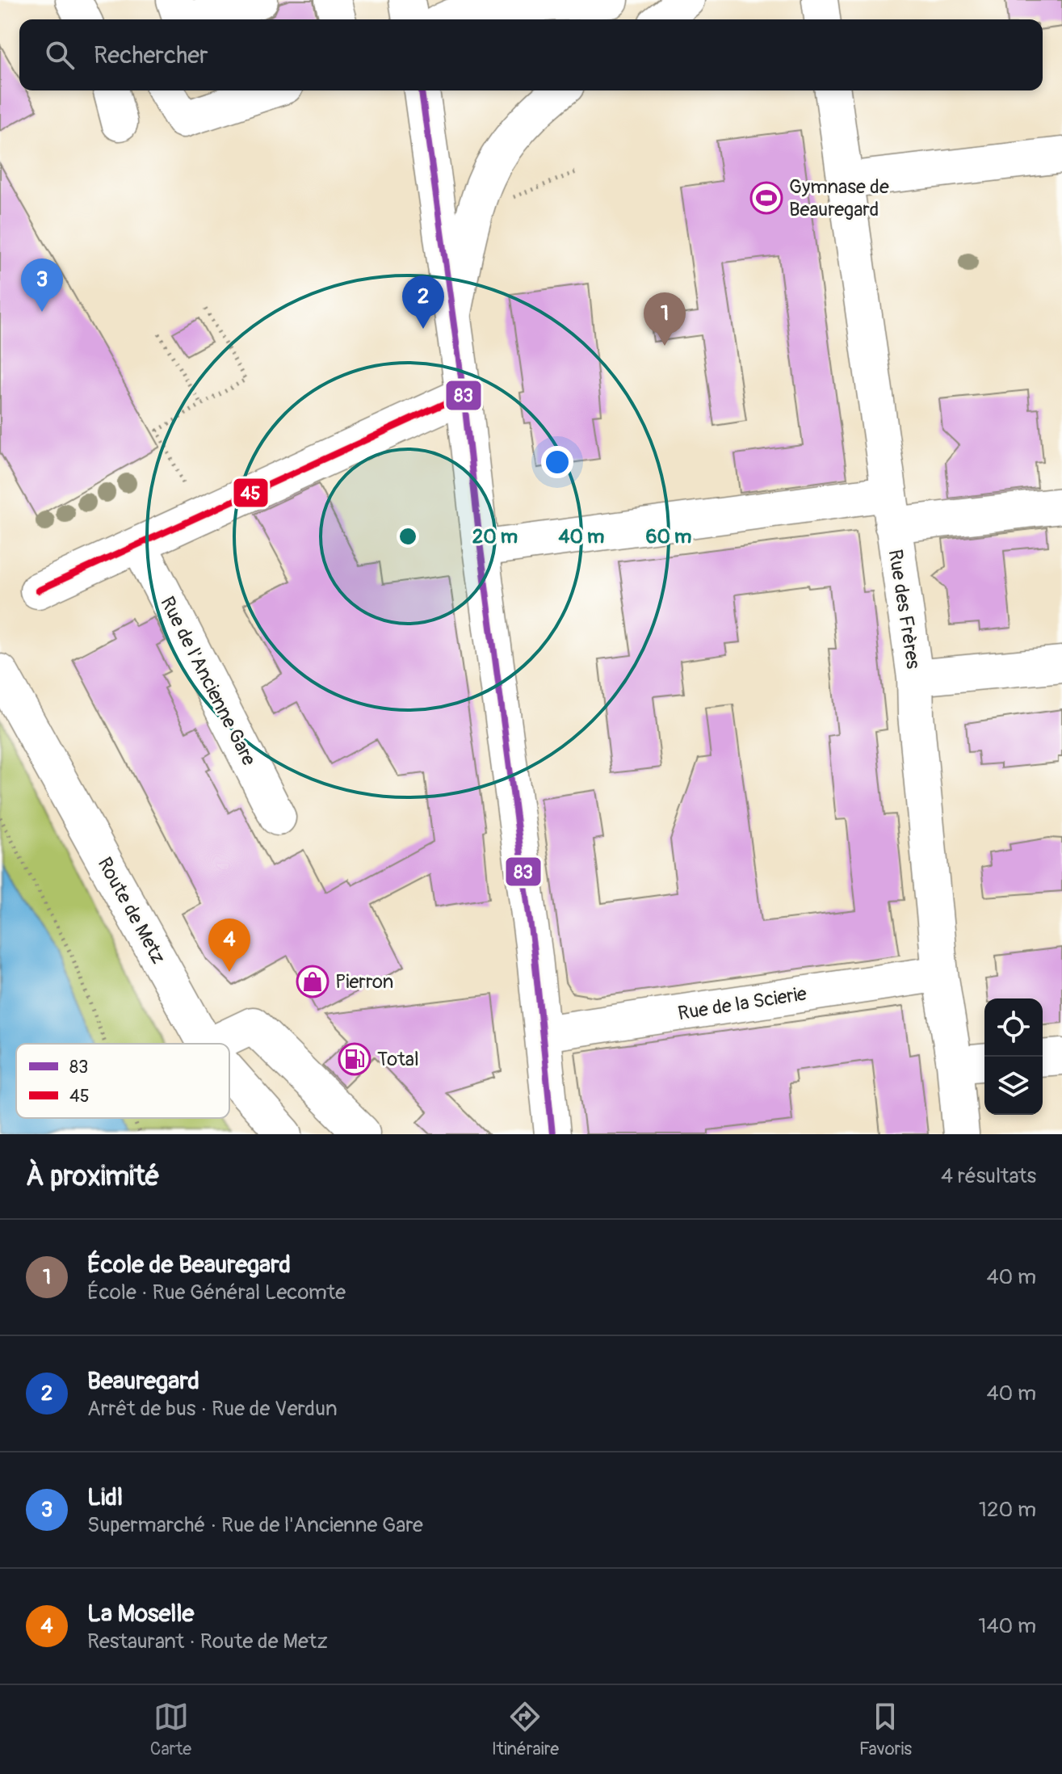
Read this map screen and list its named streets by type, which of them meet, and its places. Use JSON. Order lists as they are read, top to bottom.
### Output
{
  "streets": {
    "main road": [
      "Rue des Frères",
      "Rue de l'Ancienne Gare",
      "Route de Metz",
      "Rue de la Scierie"
    ]
  },
  "crossings": [
    ["Rue des Frères", "Rue de la Scierie"]
  ],
  "places": {
    "sports": ["Gymnase de Beauregard"],
    "shop": ["Pierron"],
    "fuel station": ["Total"]
  },
  "lines": ["transit line 83", "transit line 45"],
  "legend": ["83", "45"],
  "page": {
    "search": "Rechercher",
    "pins": [
      "3",
      "2",
      "1",
      "4"
    ],
    "heading": ["À proximité", "4 résultats"],
    "list": [
      {
        "mark": "1",
        "name": "École de Beauregard",
        "note": "École · Rue Général Lecomte",
        "value": "40 m"
      },
      {
        "mark": "2",
        "name": "Beauregard",
        "note": "Arrêt de bus · Rue de Verdun",
        "value": "40 m"
      },
      {
        "mark": "3",
        "name": "Lidl",
        "note": "Supermarché · Rue de l'Ancienne Gare",
        "value": "120 m"
      },
      {
        "mark": "4",
        "name": "La Moselle",
        "note": "Restaurant · Route de Metz",
        "value": "140 m"
      }
    ],
    "nav": ["Carte", "Itinéraire", "Favoris"]
  },
  "rings": ["20 m", "40 m", "60 m"]
}
